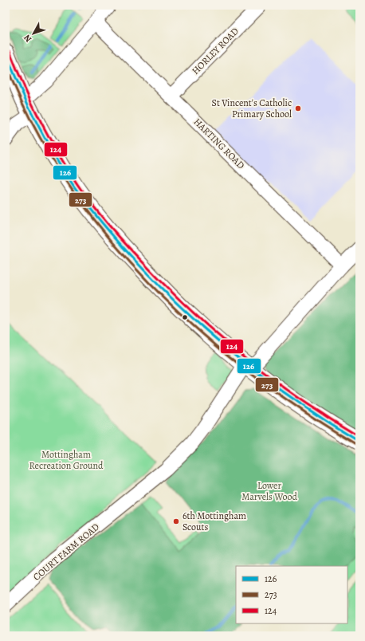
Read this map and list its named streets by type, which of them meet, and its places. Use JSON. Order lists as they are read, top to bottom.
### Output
{
  "streets": {
    "street": ["HORLEY ROAD", "HARTING ROAD", "COURT FARM ROAD"]
  },
  "crossings": [
    ["HORLEY ROAD", "HARTING ROAD"],
    ["HARTING ROAD", "COURT FARM ROAD"]
  ],
  "parks": ["Mottingham Recreation Ground", "Lower Marvels Wood"],
  "places": ["St Vincent's Catholic Primary School", "6th Mottingham Scouts"],
  "lines": ["transit line 124", "transit line 126", "transit line 273"],
  "legend": ["126", "273", "124"],
  "north": "bottom left"
}
